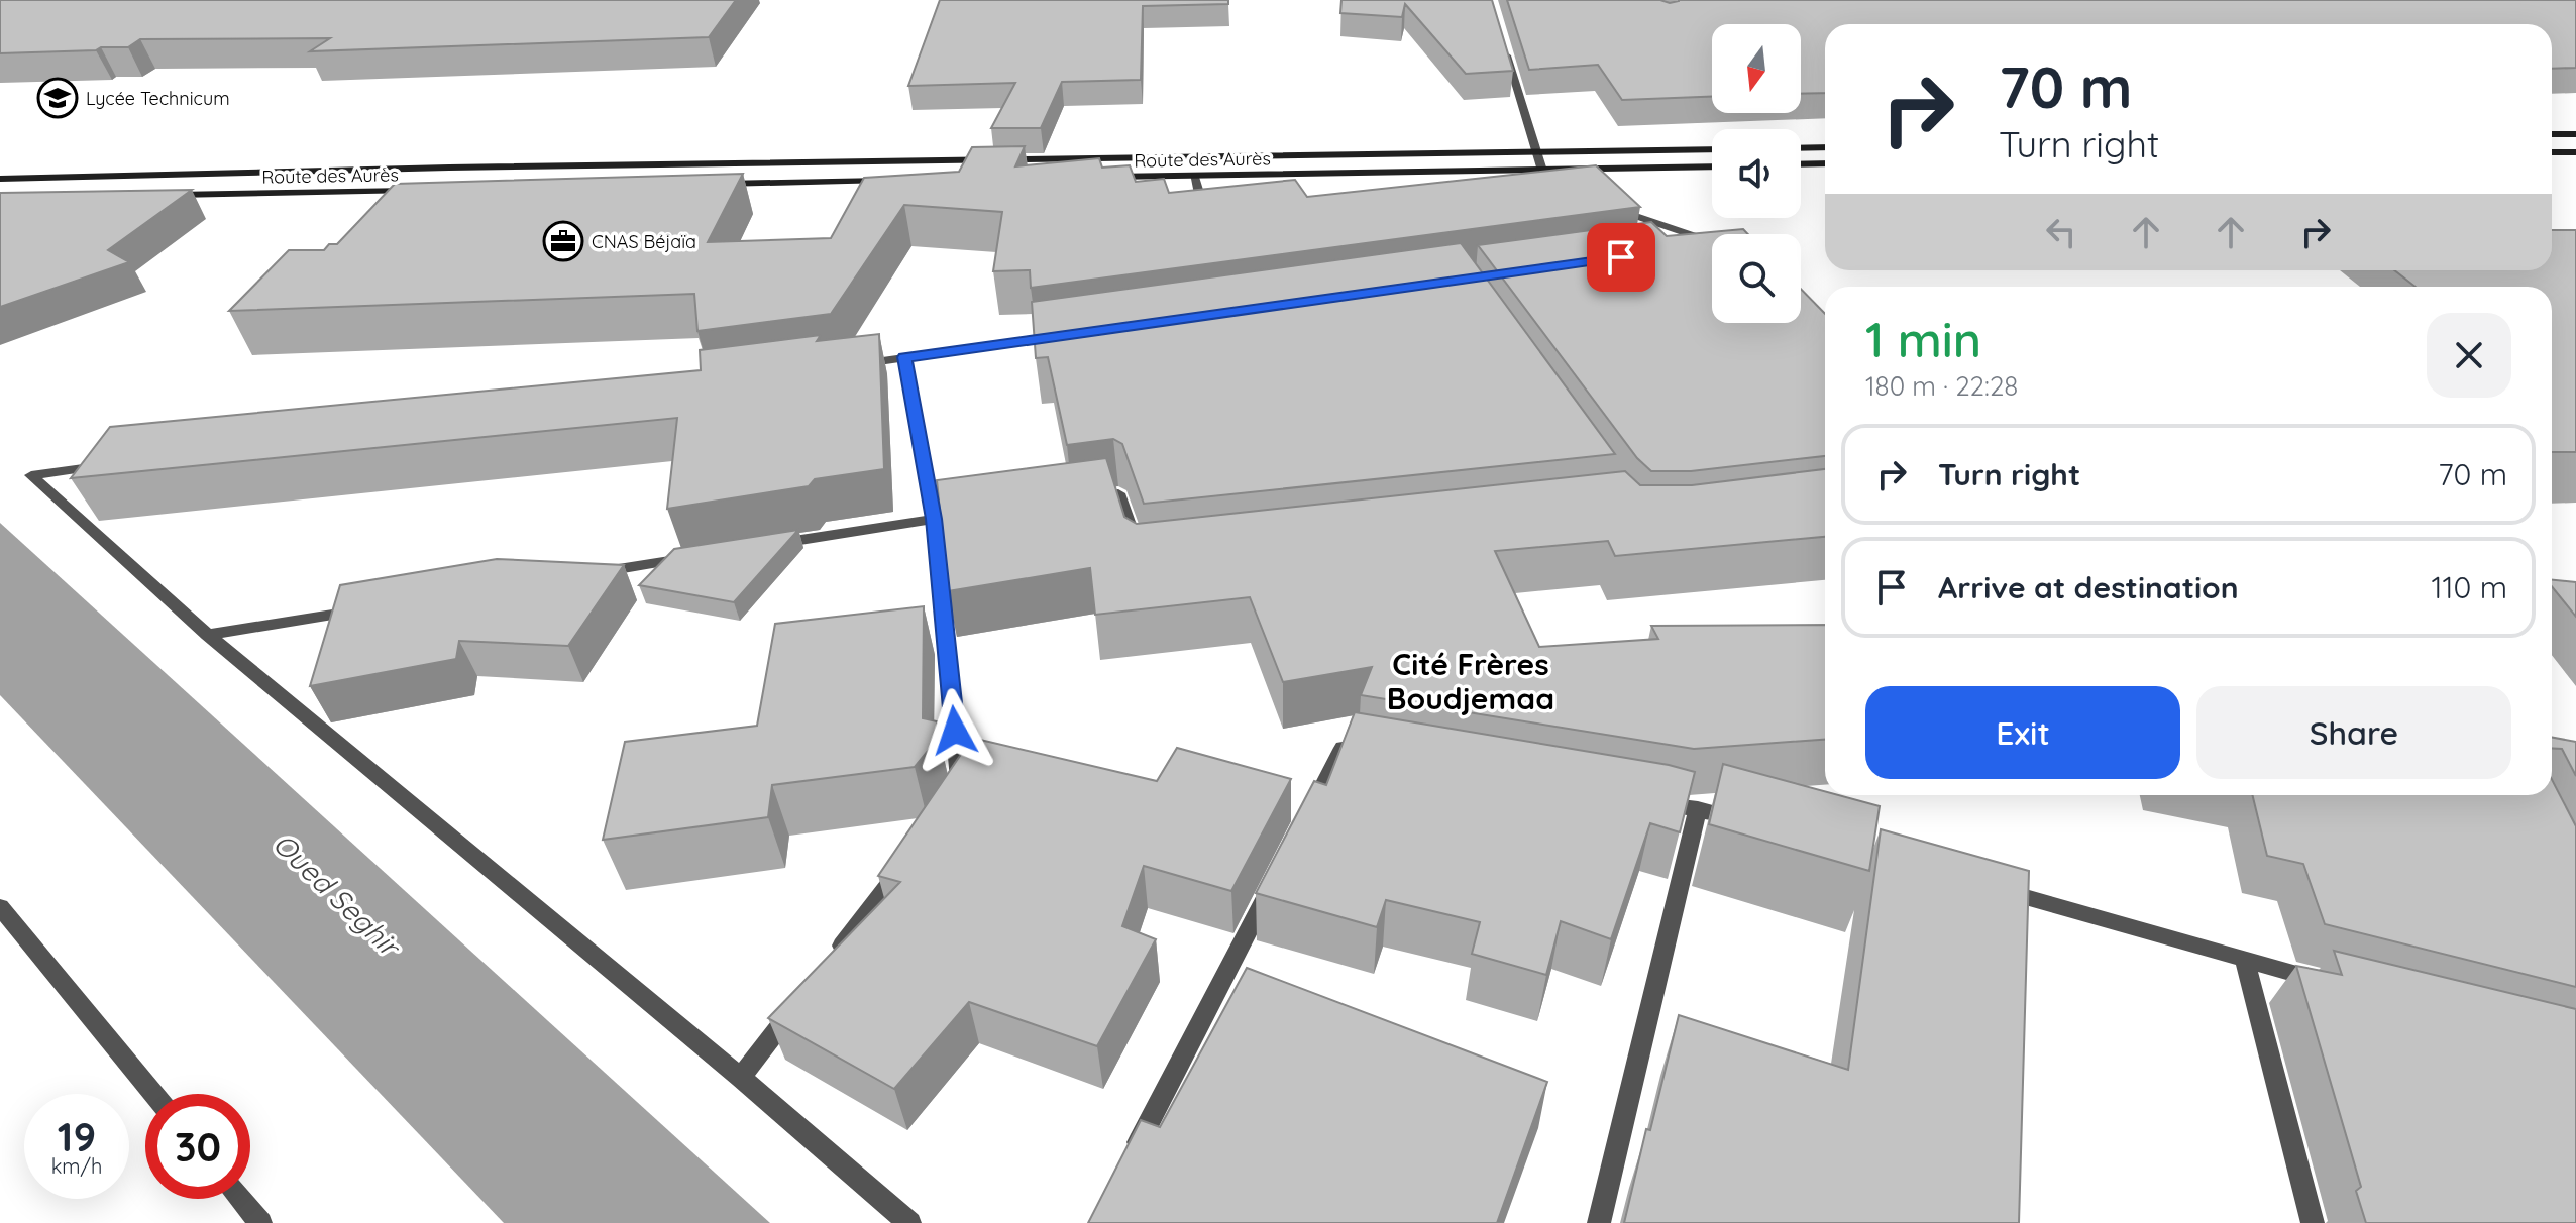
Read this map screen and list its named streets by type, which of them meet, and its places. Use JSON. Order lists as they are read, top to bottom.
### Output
{
  "streets": {
    "street": ["Route des Aurès"]
  },
  "districts": ["Cité Frères Boudjemaa"],
  "water": ["Oued Seghir"],
  "places": {
    "school or university": ["Lycée Technicum"],
    "office": ["CNAS Béjaïa"]
  },
  "north": "bottom",
  "page": {
    "turn": ["70 m", "Turn right"],
    "heading": ["1 min", "180 m · 22:28"],
    "list": [
      {
        "name": "Turn right",
        "value": "70 m"
      },
      {
        "name": "Arrive at destination",
        "value": "110 m"
      }
    ],
    "buttons": ["Exit", "Share"],
    "speed": "19 km/h",
    "limit": "30"
  }
}
